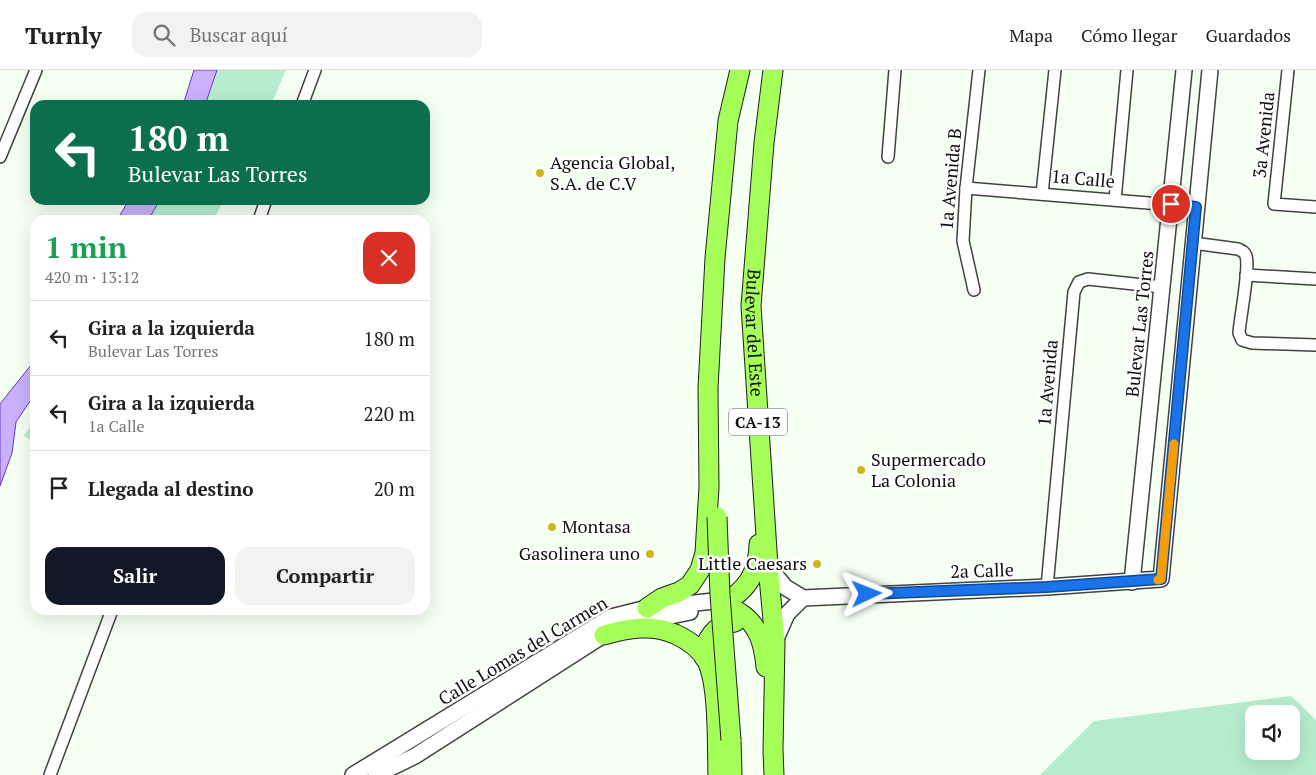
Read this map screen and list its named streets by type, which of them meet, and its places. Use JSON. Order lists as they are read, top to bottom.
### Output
{
  "streets": {
    "highway": ["Bulevar del Este", "CA-13"],
    "street": [
      "3a Avenida",
      "1a Avenida B",
      "1a Calle",
      "Bulevar Las Torres",
      "1a Avenida",
      "2a Calle",
      "Calle Lomas del Carmen"
    ]
  },
  "crossings": [
    ["1a Avenida B", "1a Calle"],
    ["1a Calle", "Bulevar Las Torres"],
    ["Bulevar Las Torres", "1a Avenida"],
    ["Bulevar Las Torres", "2a Calle"],
    ["1a Avenida", "2a Calle"]
  ],
  "places": [
    "Agencia Global, S.A. de C.V",
    "Supermercado La Colonia",
    "Montasa",
    "Gasolinera uno",
    "Little Caesars"
  ],
  "page": {
    "header": "Turnly",
    "search": "Buscar aquí",
    "nav": ["Mapa", "Cómo llegar", "Guardados"],
    "turn": ["180 m", "Bulevar Las Torres"],
    "heading": ["1 min", "420 m · 13:12"],
    "list": [
      {
        "name": "Gira a la izquierda",
        "note": "Bulevar Las Torres",
        "value": "180 m"
      },
      {
        "name": "Gira a la izquierda",
        "note": "1a Calle",
        "value": "220 m"
      },
      {
        "name": "Llegada al destino",
        "value": "20 m"
      }
    ],
    "buttons": ["Salir", "Compartir"]
  }
}
